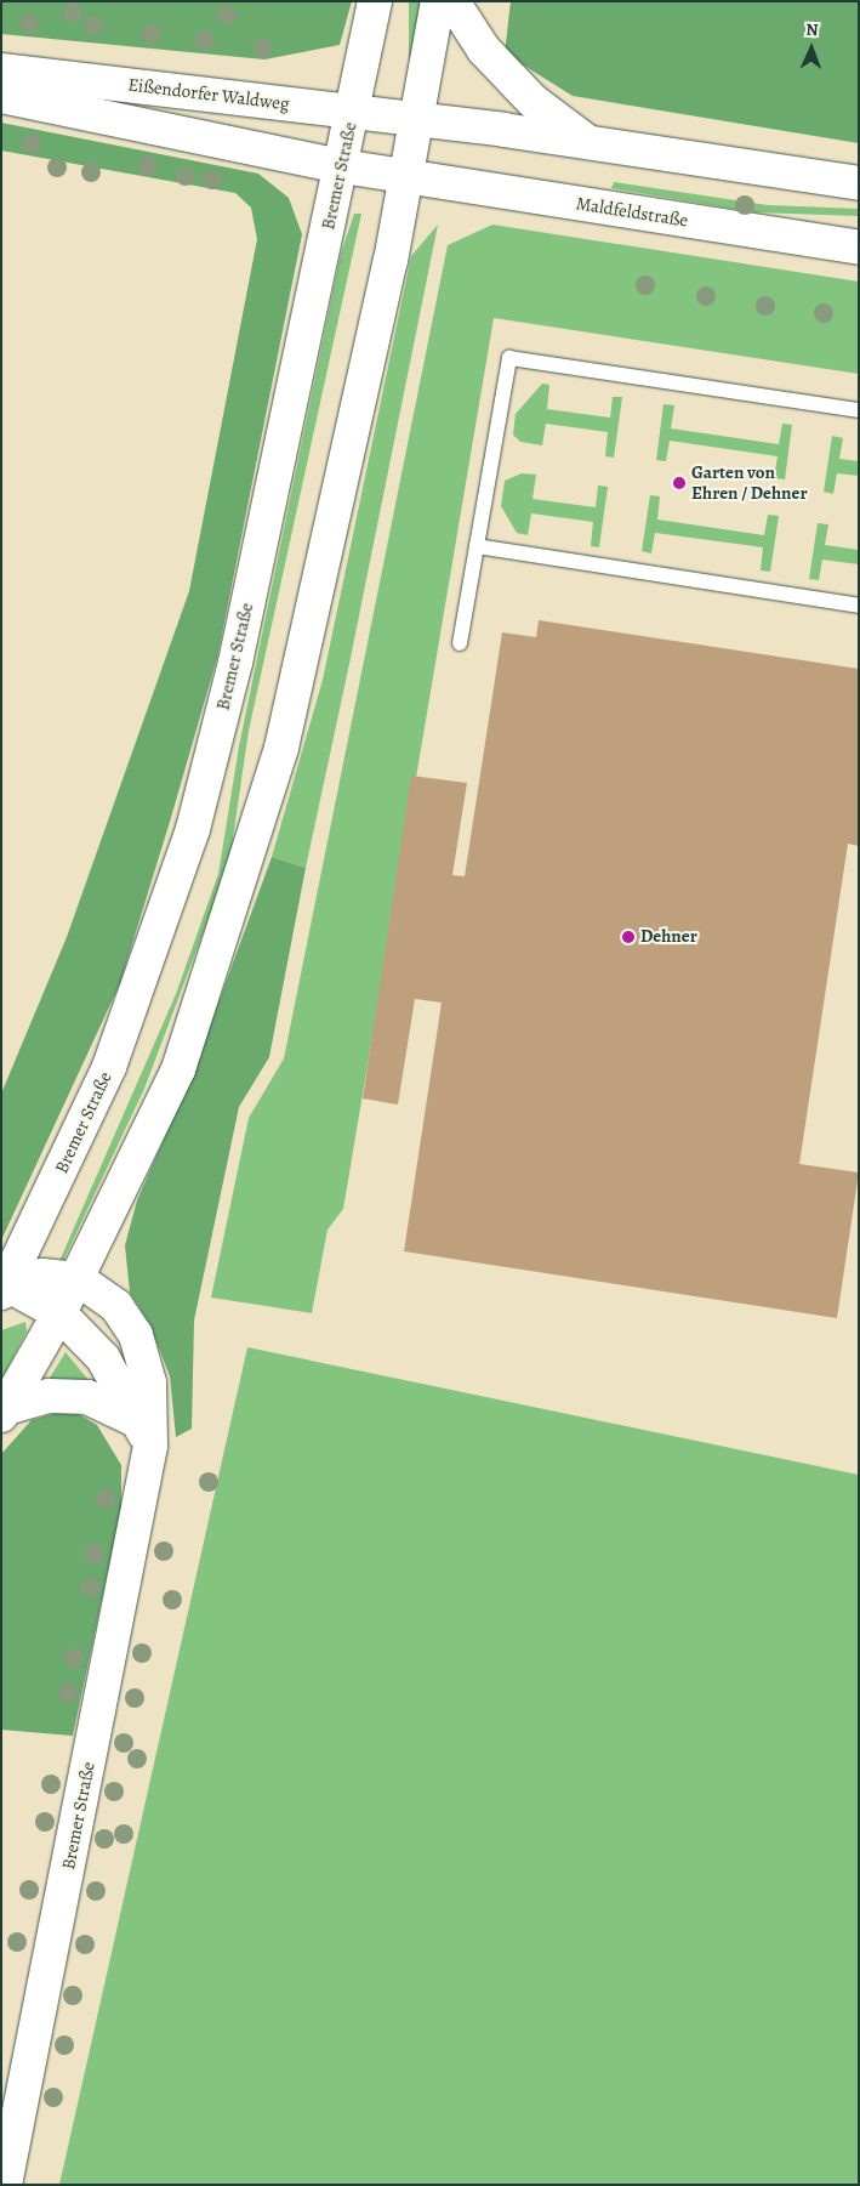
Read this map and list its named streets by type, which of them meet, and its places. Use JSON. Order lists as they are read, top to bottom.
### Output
{
  "streets": {
    "main road": ["Eißendorfer Waldweg", "Bremer Straße", "Maldfeldstraße"]
  },
  "crossings": [
    ["Eißendorfer Waldweg", "Bremer Straße"],
    ["Eißendorfer Waldweg", "Maldfeldstraße"]
  ],
  "places": ["Garten von Ehren / Dehner", "Dehner"],
  "north": "top"
}
